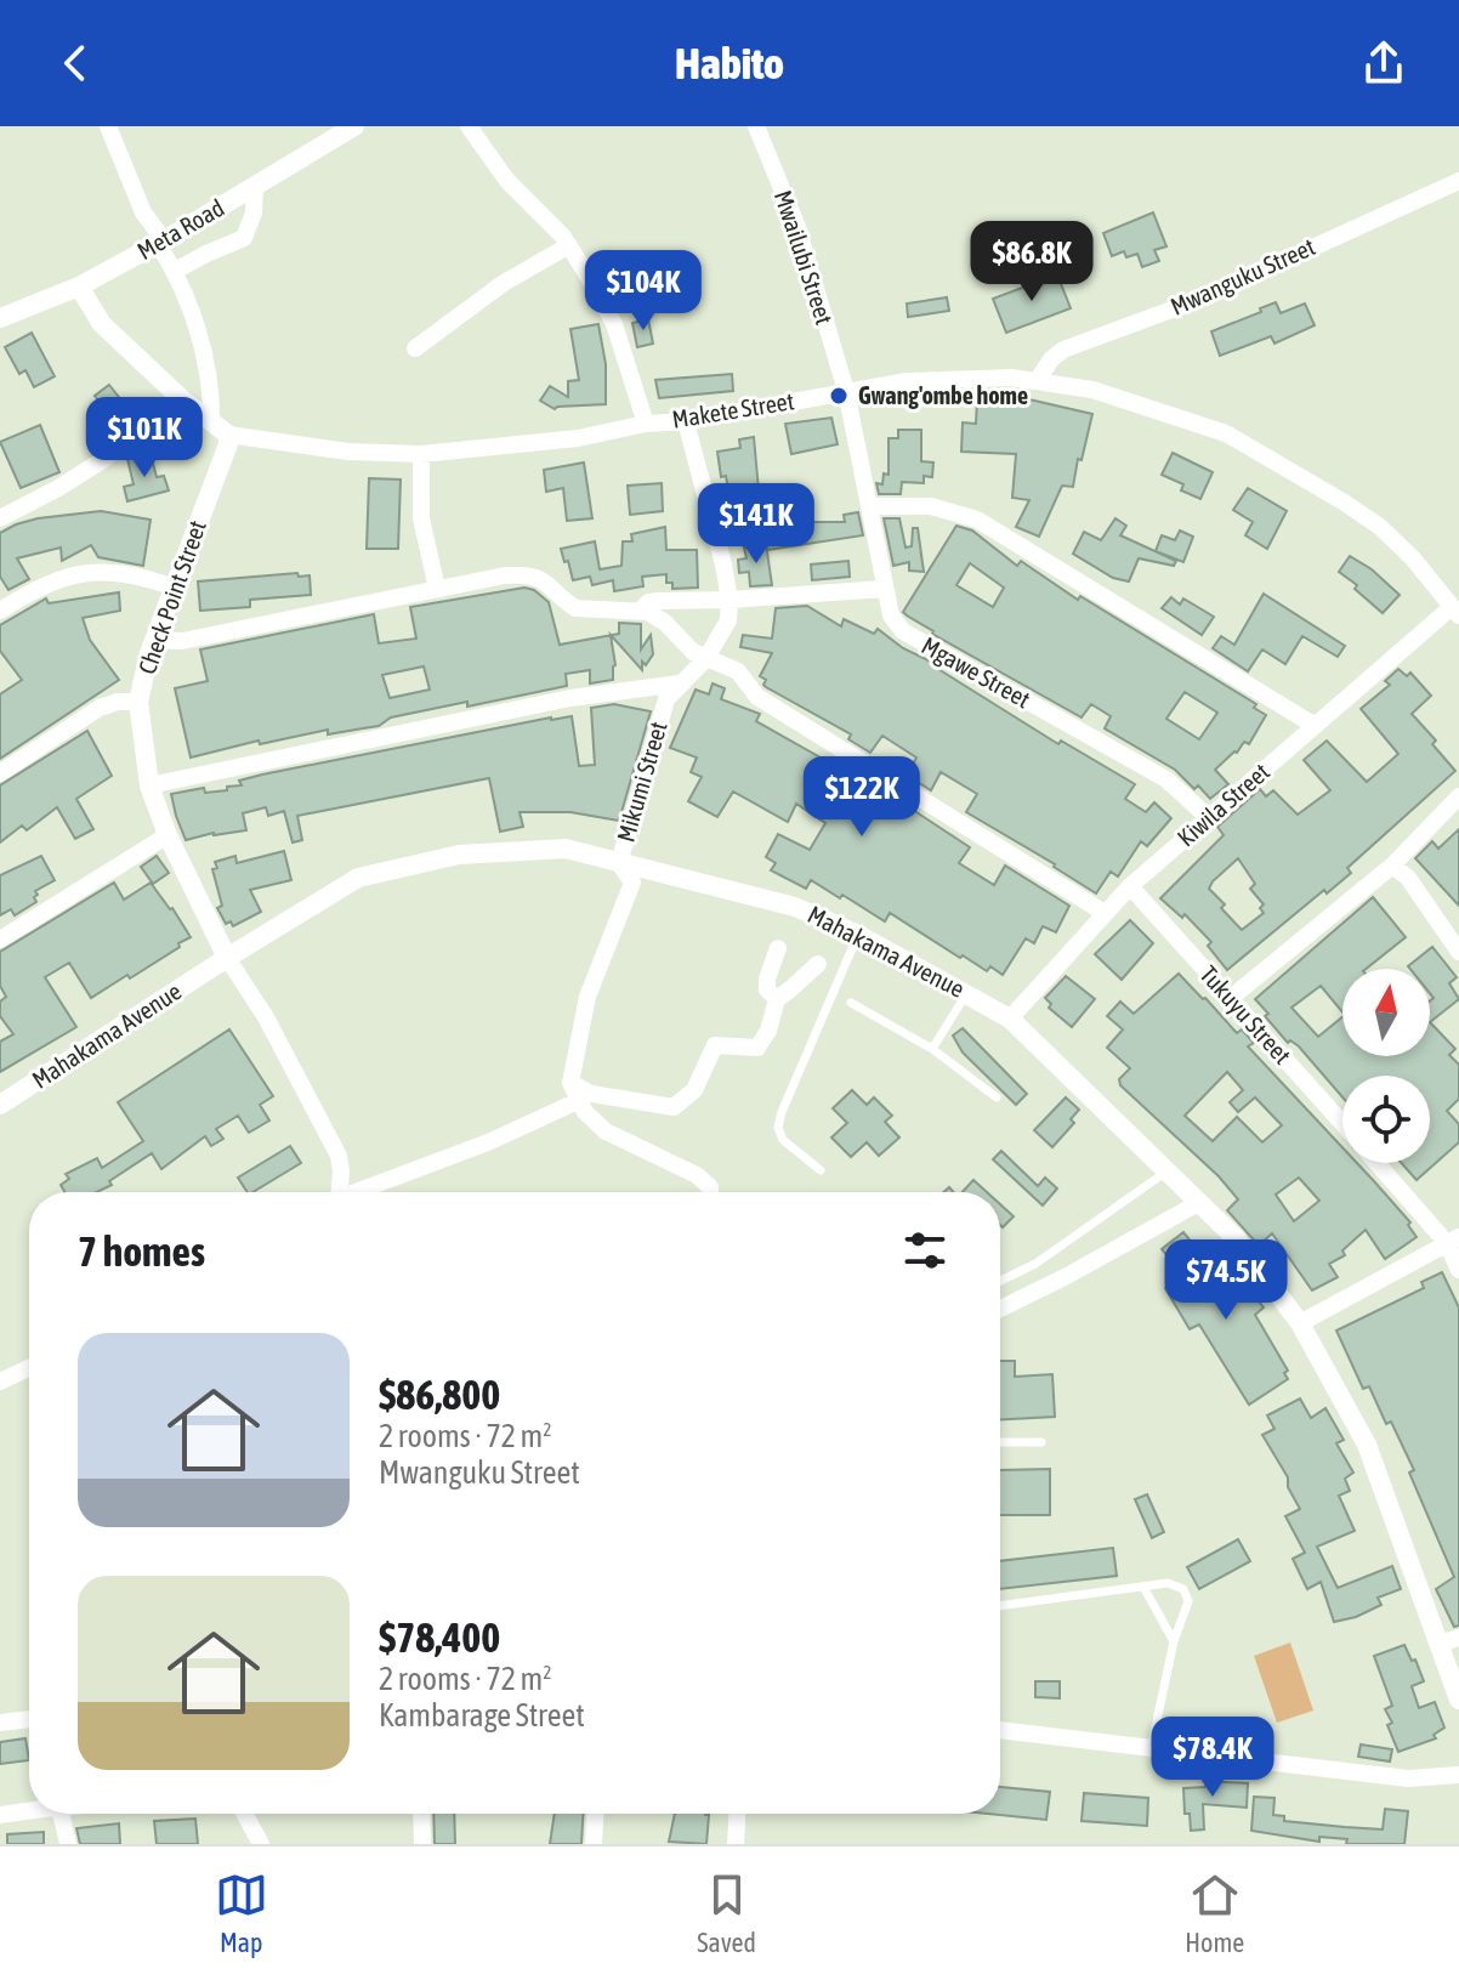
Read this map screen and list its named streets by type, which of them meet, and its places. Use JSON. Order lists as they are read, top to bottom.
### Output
{
  "streets": {
    "street": [
      "Meta Road",
      "Mwailubi Street",
      "Mwanguku Street",
      "Makete Street",
      "Check Point Street",
      "Mgawe Street",
      "Mikumi Street",
      "Kiwila Street",
      "Mahakama Avenue",
      "Tukuyu Street"
    ]
  },
  "crossings": [
    ["Mwailubi Street", "Makete Street"],
    ["Mwailubi Street", "Mgawe Street"],
    ["Mwanguku Street", "Makete Street"],
    ["Makete Street", "Check Point Street"],
    ["Makete Street", "Mgawe Street"],
    ["Makete Street", "Mikumi Street"],
    ["Makete Street", "Kiwila Street"],
    ["Check Point Street", "Mahakama Avenue"],
    ["Mgawe Street", "Kiwila Street"],
    ["Mikumi Street", "Mahakama Avenue"],
    ["Kiwila Street", "Mahakama Avenue"],
    ["Kiwila Street", "Tukuyu Street"]
  ],
  "places": ["Gwang'ombe home"],
  "north": "top",
  "page": {
    "header": "Habito",
    "price": [
      "$86.8K",
      "$104K",
      "$101K",
      "$141K",
      "$122K",
      "$74.5K",
      "$78.4K"
    ],
    "heading": "7 homes",
    "list": [
      {
        "name": "$86,800",
        "note": "2 rooms · 72 m² · Mwanguku Street"
      },
      {
        "name": "$78,400",
        "note": "2 rooms · 72 m² · Kambarage Street"
      }
    ],
    "tabs": ["Map", "Saved", "Home"]
  }
}
